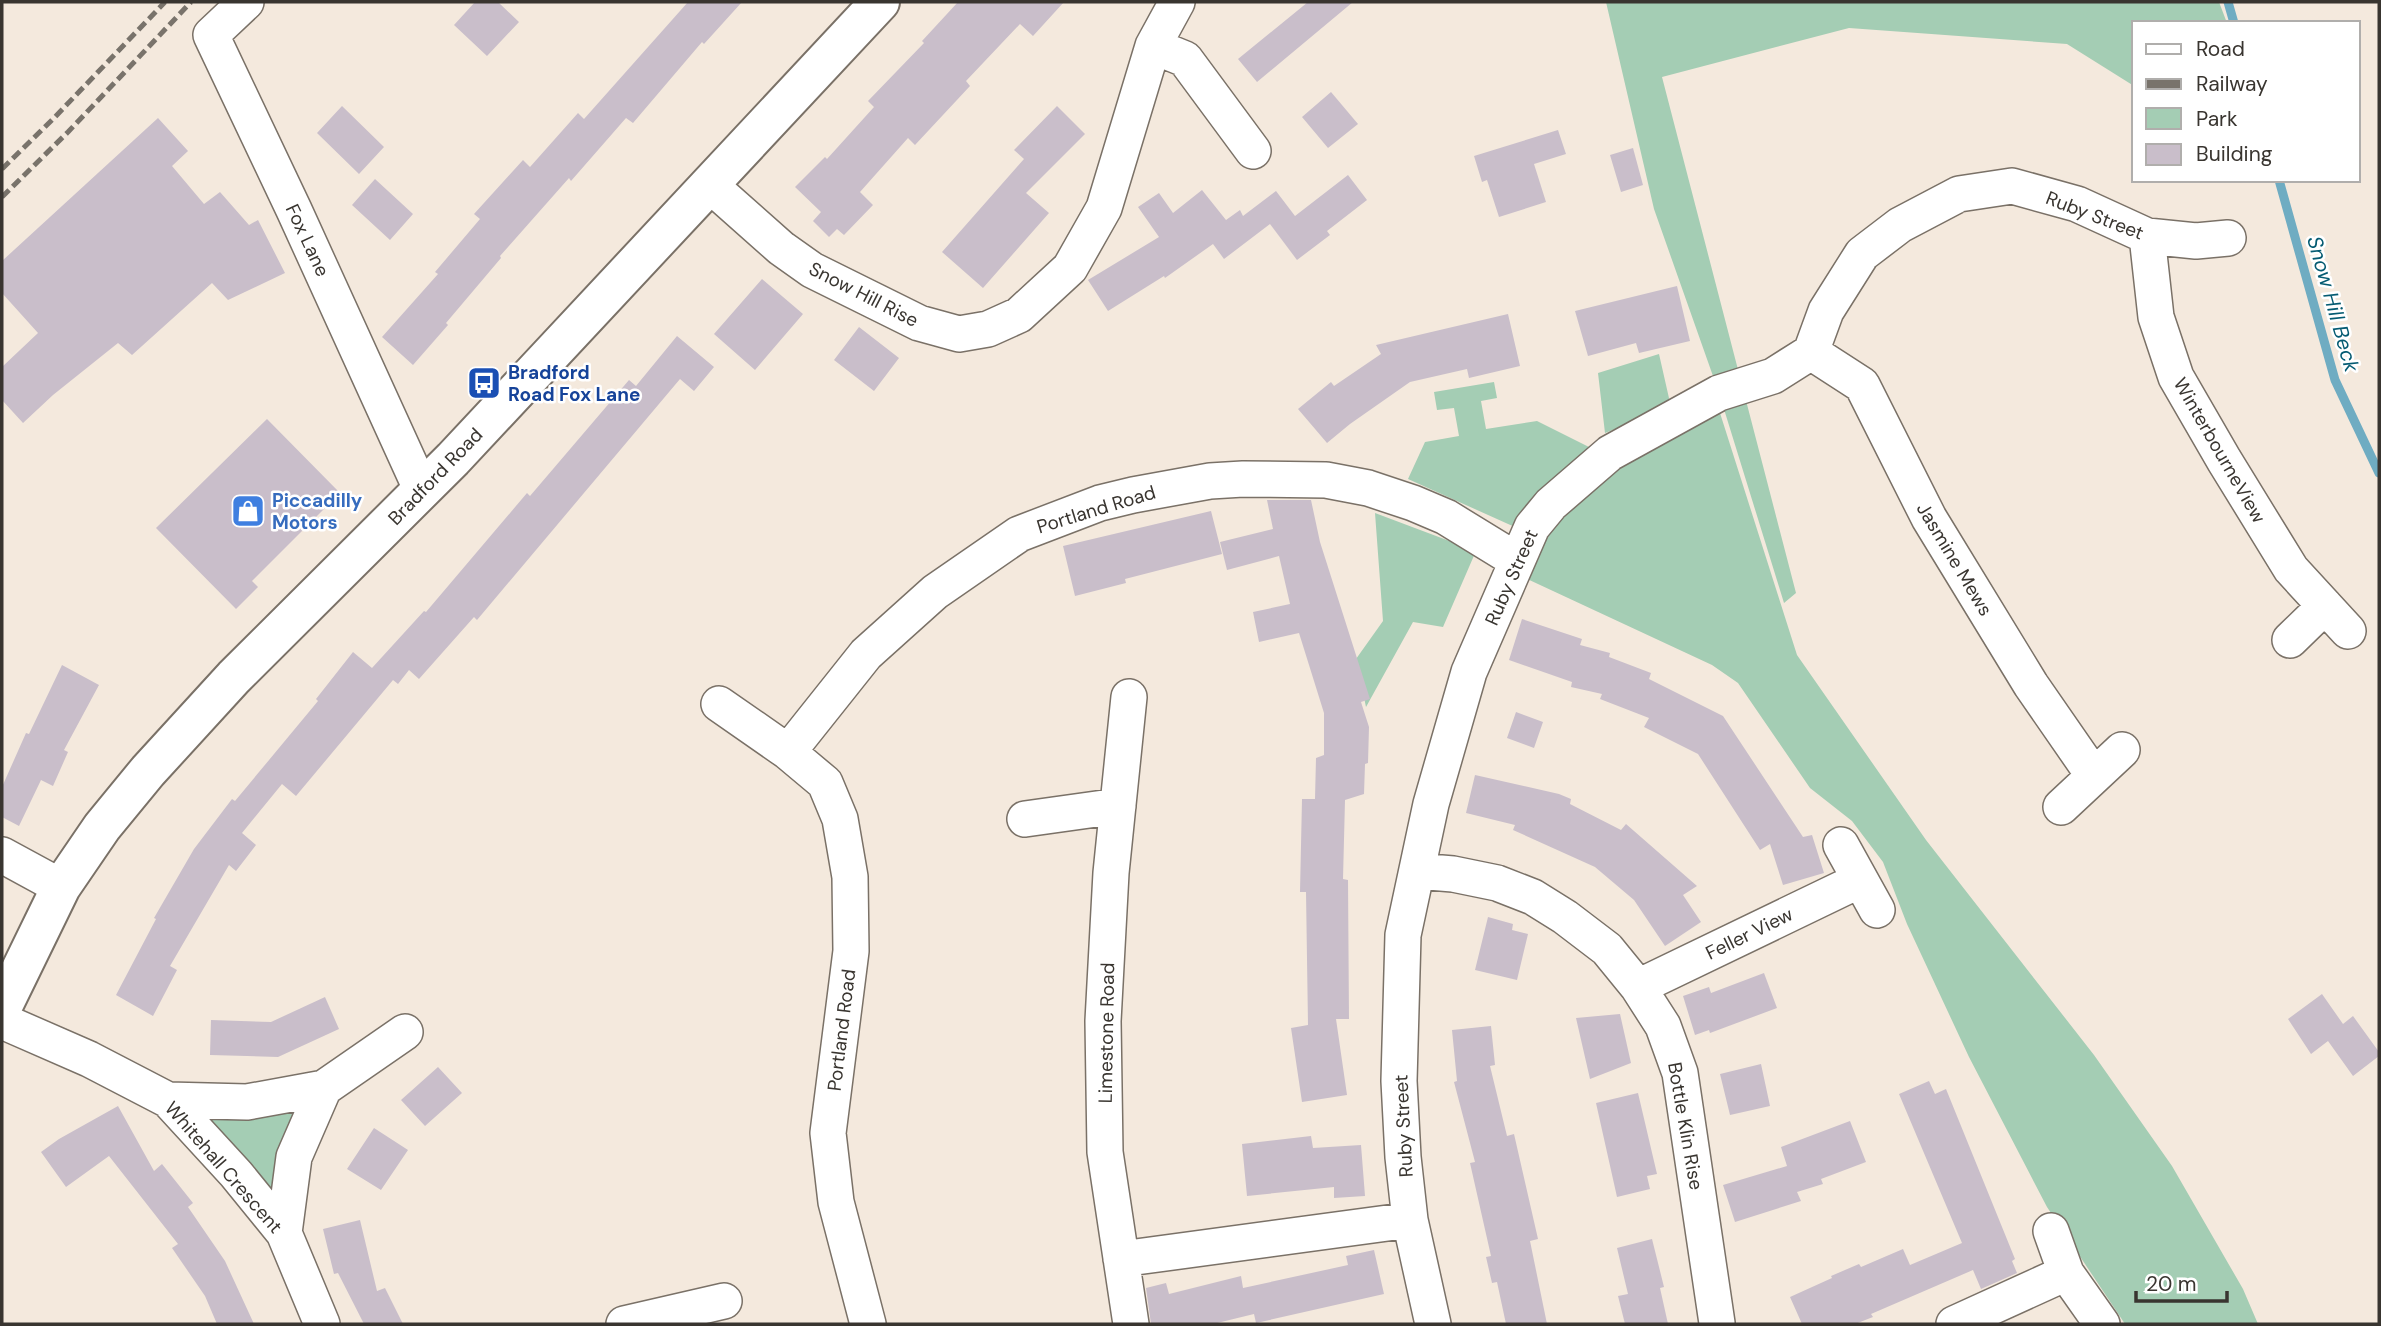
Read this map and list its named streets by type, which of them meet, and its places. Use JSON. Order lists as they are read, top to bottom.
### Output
{
  "streets": {
    "street": [
      "Ruby Street",
      "Fox Lane",
      "Snow Hill Rise",
      "WinterbourneView",
      "Bradford Road",
      "Portland Road",
      "Jasmine Mews",
      "Feller View",
      "Limestone Road",
      "Bottle Klin Rise",
      "Whitehall Crescent"
    ]
  },
  "crossings": [
    ["Ruby Street", "WinterbourneView"],
    ["Ruby Street", "Portland Road"],
    ["Ruby Street", "Jasmine Mews"],
    ["Ruby Street", "Bottle Klin Rise"],
    ["Fox Lane", "Bradford Road"],
    ["Snow Hill Rise", "Bradford Road"],
    ["Feller View", "Bottle Klin Rise"]
  ],
  "water": ["Snow Hill Beck"],
  "places": {
    "bus stop": ["Bradford Road Fox Lane"],
    "shop": ["Piccadilly Motors"]
  },
  "legend": [
    "Road",
    "Railway",
    "Park",
    "Building"
  ],
  "scale_bar": "20 m"
}
